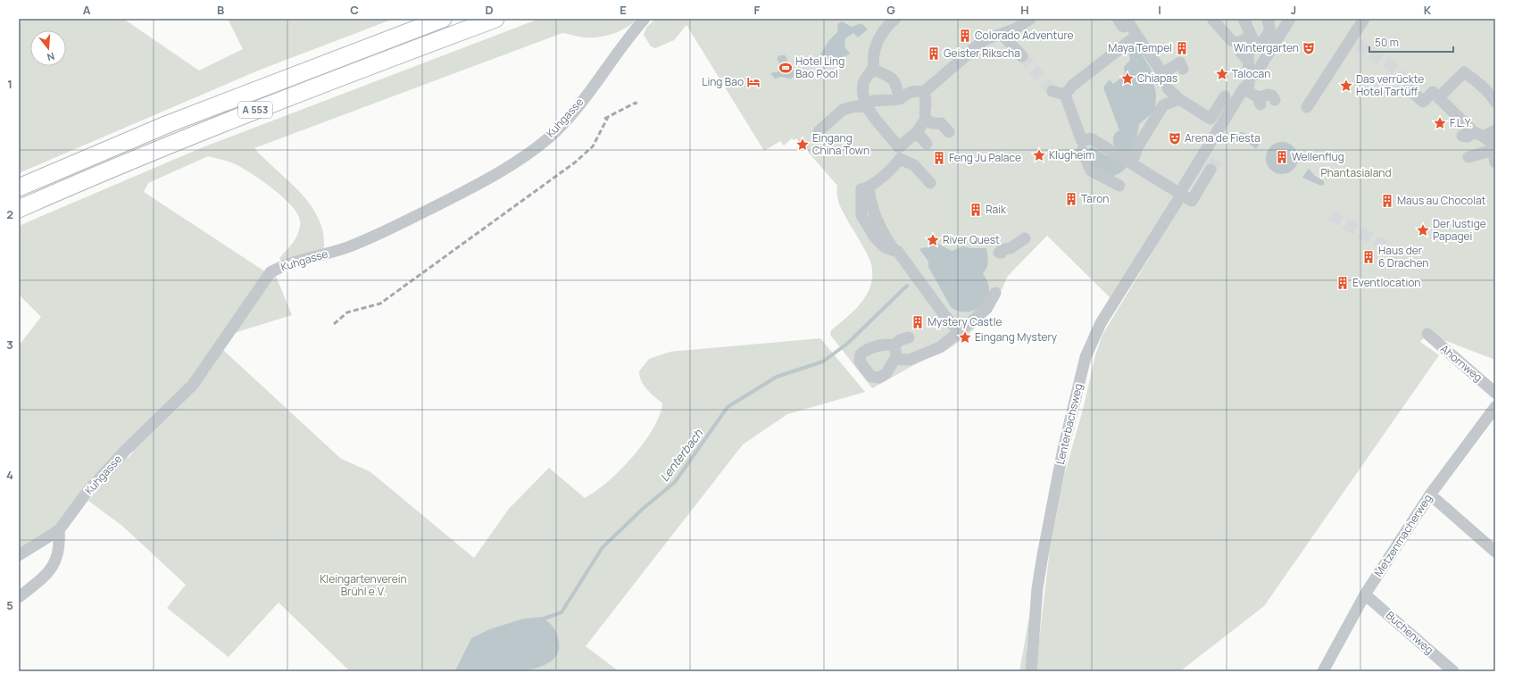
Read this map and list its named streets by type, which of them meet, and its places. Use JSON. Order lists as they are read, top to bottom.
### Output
{
  "streets": {
    "highway": ["A 553"],
    "street": [
      "Kuhgasse",
      "Ahornweg",
      "Lenterbachsweg",
      "Metzenmacherweg",
      "Buchenweg"
    ]
  },
  "crossings": [
    ["Metzenmacherweg", "Buchenweg"]
  ],
  "water": ["Lenterbach"],
  "parks": ["Phantasialand", "Kleingartenverein Brühl e.V."],
  "places": {
    "building": [
      "Colorado Adventure",
      "Maya Tempel",
      "Geister Rikscha",
      "Wellenflug",
      "Feng Ju Palace",
      "Taron",
      "Maus au Chocolat",
      "Raik",
      "Haus der 6 Drachen",
      "Eventlocation",
      "Mystery Castle"
    ],
    "theatre": ["Wintergarten", "Arena de Fiesta"],
    "sports": ["Hotel Ling Bao Pool"],
    "place": [
      "Talocan",
      "Chiapas",
      "Das verrückte Hotel Tartüff",
      "F.L.Y.",
      "Eingang China Town",
      "Klugheim",
      "Der lustige Papagei",
      "River Quest",
      "Eingang Mystery"
    ],
    "hotel": ["Ling Bao"]
  },
  "scale_bar": "50 m",
  "north": "bottom",
  "grid": {
    "columns": [
      "A",
      "B",
      "C",
      "D",
      "E",
      "F",
      "G",
      "H",
      "I",
      "J",
      "K"
    ],
    "rows": [
      "1",
      "2",
      "3",
      "4",
      "5"
    ]
  }
}
